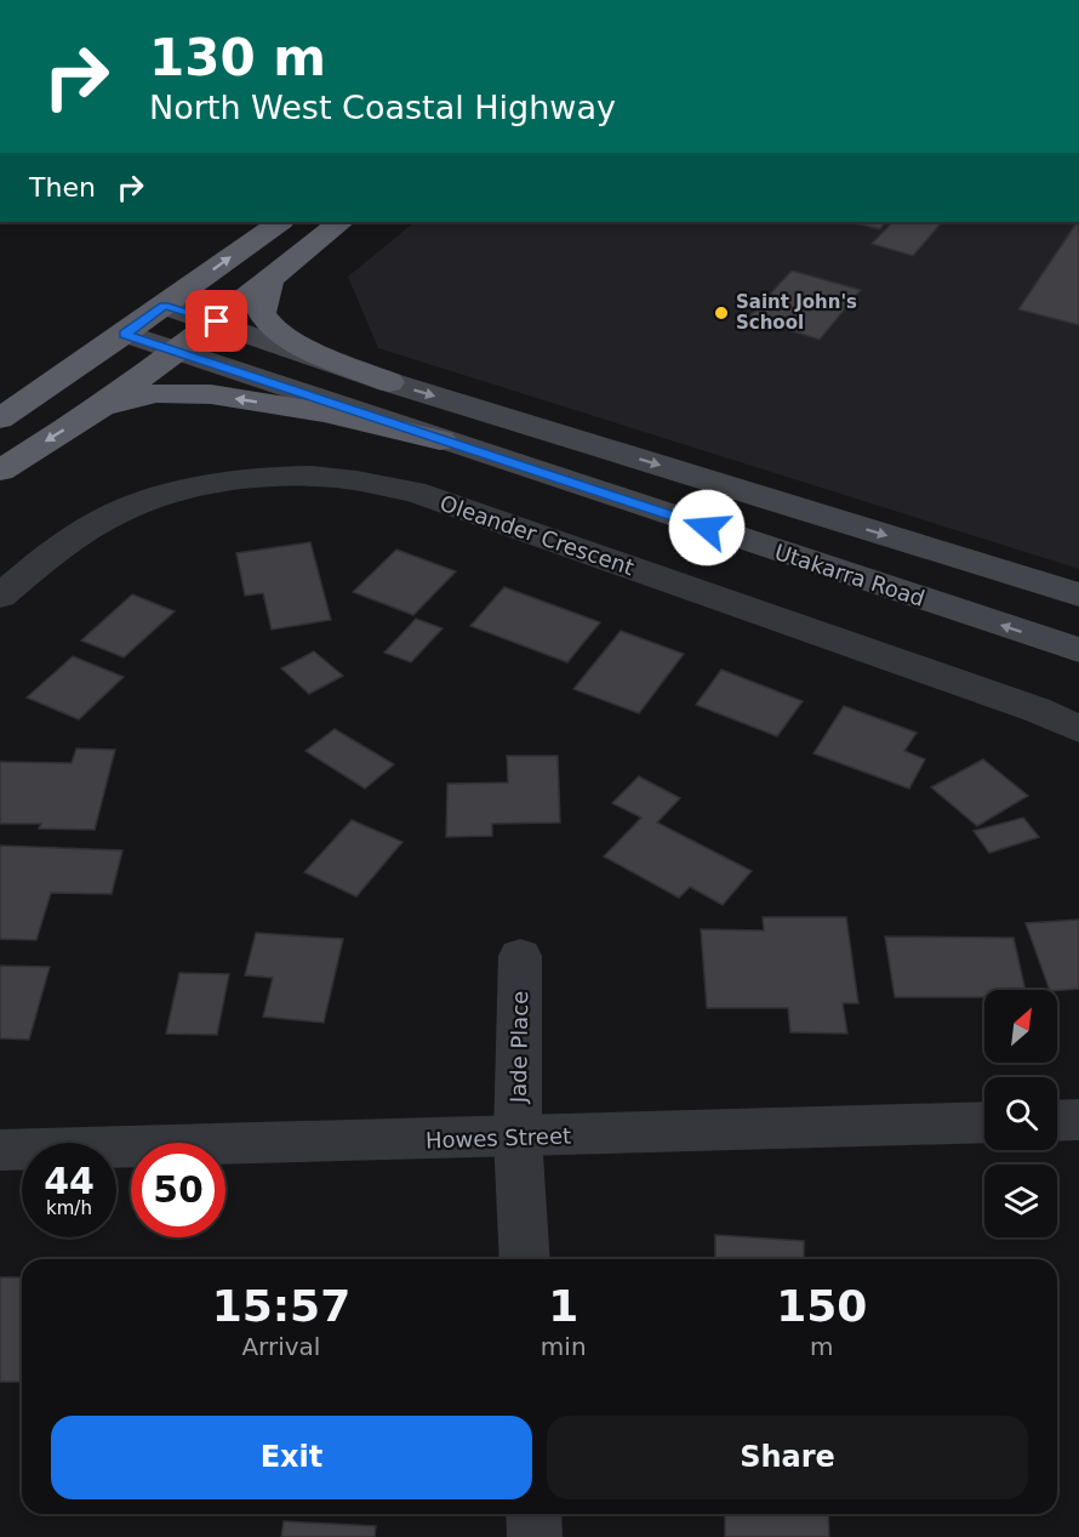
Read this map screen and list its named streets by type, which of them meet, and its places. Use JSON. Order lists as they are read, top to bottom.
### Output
{
  "streets": {
    "main road": ["Utakarra Road"],
    "street": ["Oleander Crescent", "Jade Place", "Howes Street"]
  },
  "crossings": [
    ["Jade Place", "Howes Street"]
  ],
  "places": ["Saint John's School"],
  "north": "top right",
  "page": {
    "turn": ["130 m", "North West Coastal Highway"],
    "then": "Then",
    "speed": "44 km/h",
    "limit": "50",
    "eta": [
      "15:57",
      "Arrival",
      "1",
      "min",
      "150",
      "m"
    ],
    "buttons": ["Exit", "Share"]
  }
}
